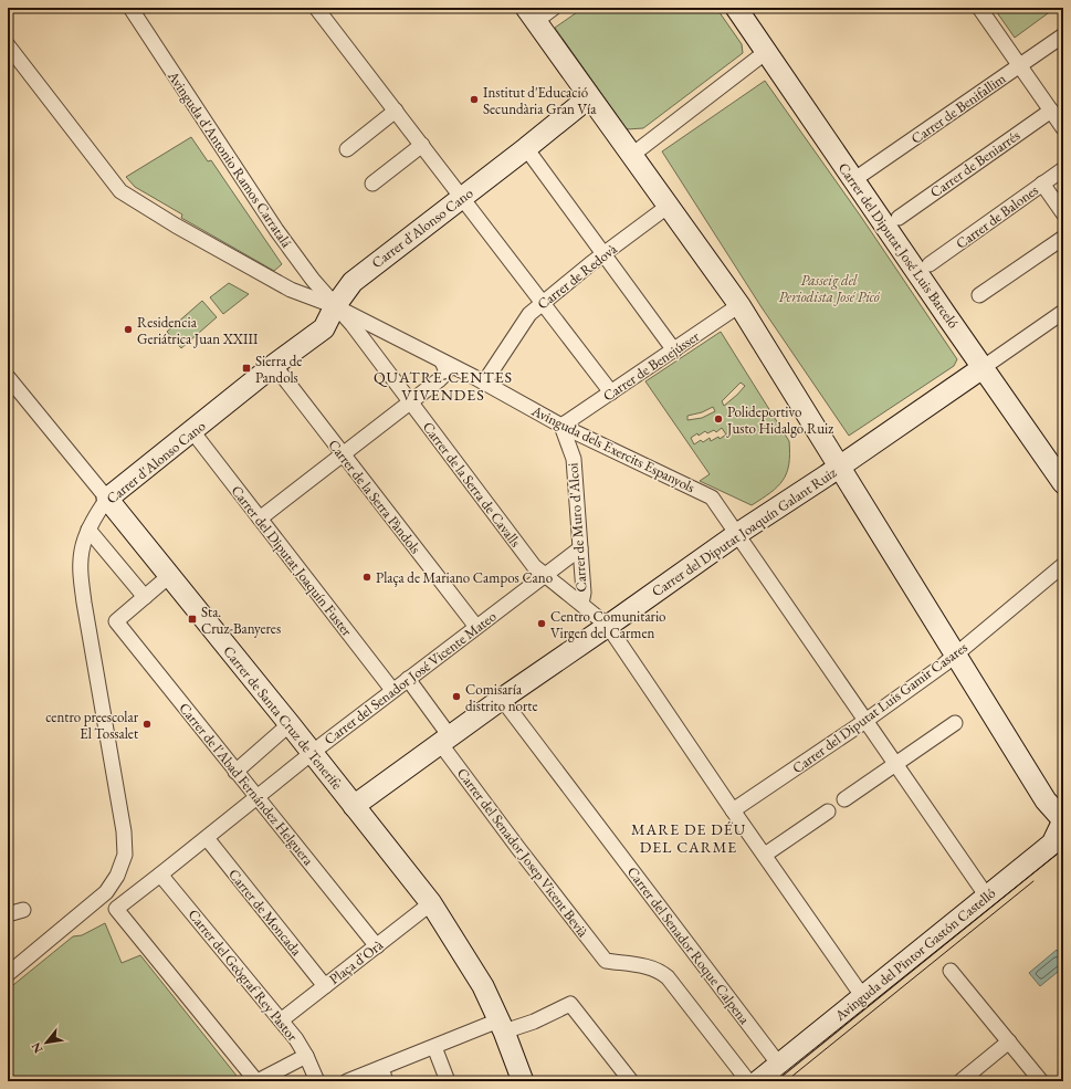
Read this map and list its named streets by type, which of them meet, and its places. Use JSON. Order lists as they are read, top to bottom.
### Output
{
  "streets": {
    "street": [
      "Carrer de Benifallim",
      "Avinguda d'Antonio Ramos Carratalá",
      "Carrer de Beniarrés",
      "Carrer de Balones",
      "Carrer d'Alonso Cano",
      "Carrer del Diputat José Luis Barceló",
      "Carrer de Redovà",
      "Carrer de Benejússer",
      "Avinguda dels Exercits Espanyols",
      "Carrer de la Serra de Cavalls",
      "Carrer de la Serra Pàndols",
      "Carrer de Muro d'Alcoi",
      "Carrer del Diputat Joaquín Galant Ruiz",
      "Carrer del Diputat Joaquín Fuster",
      "Carrer del Senador José Vicente Mateo",
      "Carrer del Diputat Luis Gamir Casares",
      "Carrer de Santa Cruz de Tenerife",
      "Carrer de l'Abad Fernández Helguera",
      "Carrer del Senador Josep Vicent Bevià",
      "Carrer de Moncada",
      "Carrer del Senador Roque Calpena",
      "Avinguda del Pintor Gastón Castelló",
      "Plaça d'Orà",
      "Carrer del Geògraf Rey Pastor"
    ]
  },
  "crossings": [
    ["Carrer de Benifallim", "Carrer del Diputat José Luis Barceló"],
    ["Avinguda d'Antonio Ramos Carratalá", "Carrer d'Alonso Cano"],
    ["Avinguda d'Antonio Ramos Carratalá", "Avinguda dels Exercits Espanyols"],
    ["Avinguda d'Antonio Ramos Carratalá", "Carrer de la Serra de Cavalls"],
    ["Carrer d'Alonso Cano", "Avinguda dels Exercits Espanyols"],
    ["Carrer d'Alonso Cano", "Carrer de la Serra de Cavalls"],
    ["Carrer d'Alonso Cano", "Carrer de la Serra Pàndols"],
    ["Carrer d'Alonso Cano", "Carrer del Diputat Joaquín Fuster"],
    ["Carrer d'Alonso Cano", "Carrer de Santa Cruz de Tenerife"],
    ["Carrer del Diputat José Luis Barceló", "Carrer del Diputat Joaquín Galant Ruiz"],
    ["Carrer de Redovà", "Avinguda dels Exercits Espanyols"],
    ["Carrer de Benejússer", "Avinguda dels Exercits Espanyols"],
    ["Carrer de Benejússer", "Carrer de Muro d'Alcoi"],
    ["Avinguda dels Exercits Espanyols", "Carrer de la Serra de Cavalls"],
    ["Avinguda dels Exercits Espanyols", "Carrer de Muro d'Alcoi"],
    ["Avinguda dels Exercits Espanyols", "Carrer del Diputat Joaquín Galant Ruiz"],
    ["Avinguda dels Exercits Espanyols", "Carrer del Diputat Luis Gamir Casares"],
    ["Avinguda dels Exercits Espanyols", "Avinguda del Pintor Gastón Castelló"],
    ["Carrer de la Serra de Cavalls", "Carrer de Muro d'Alcoi"],
    ["Carrer de la Serra de Cavalls", "Carrer del Diputat Joaquín Galant Ruiz"],
    ["Carrer de la Serra de Cavalls", "Carrer del Senador José Vicente Mateo"],
    ["Carrer de la Serra de Cavalls", "Carrer del Diputat Luis Gamir Casares"],
    ["Carrer de la Serra de Cavalls", "Avinguda del Pintor Gastón Castelló"],
    ["Carrer de la Serra Pàndols", "Carrer del Senador José Vicente Mateo"],
    ["Carrer de Muro d'Alcoi", "Carrer del Senador José Vicente Mateo"],
    ["Carrer del Diputat Joaquín Galant Ruiz", "Carrer de Santa Cruz de Tenerife"],
    ["Carrer del Diputat Joaquín Galant Ruiz", "Carrer del Senador Josep Vicent Bevià"],
    ["Carrer del Diputat Joaquín Galant Ruiz", "Carrer del Senador Roque Calpena"],
    ["Carrer del Diputat Joaquín Fuster", "Carrer del Senador José Vicente Mateo"],
    ["Carrer del Senador José Vicente Mateo", "Carrer de Santa Cruz de Tenerife"],
    ["Carrer del Senador José Vicente Mateo", "Carrer de l'Abad Fernández Helguera"],
    ["Carrer del Senador José Vicente Mateo", "Carrer de Moncada"],
    ["Carrer del Senador José Vicente Mateo", "Carrer del Geògraf Rey Pastor"],
    ["Carrer de Santa Cruz de Tenerife", "Plaça d'Orà"],
    ["Carrer de l'Abad Fernández Helguera", "Plaça d'Orà"],
    ["Carrer de Moncada", "Plaça d'Orà"],
    ["Carrer del Senador Roque Calpena", "Avinguda del Pintor Gastón Castelló"],
    ["Plaça d'Orà", "Carrer del Geògraf Rey Pastor"]
  ],
  "districts": ["QUATRE-CENTES VIVENDES", "MARE DE DÉU DEL CARME"],
  "parks": ["Passeig del Periodista José Picó"],
  "places": {
    "other": [
      "Institut d'Educació Secundària Gran Vía",
      "Residencia Geriátrica Juan XXIII",
      "Polideportivo Justo Hidalgo Ruiz",
      "Plaça de Mariano Campos Cano",
      "Centro Comunitario Virgen del Carmen",
      "Comisaría distrito norte",
      "centro preescolar El Tossalet"
    ],
    "transit": ["Sierra de Pandols", "Sta. Cruz-Banyeres"]
  },
  "north": "bottom left"
}
